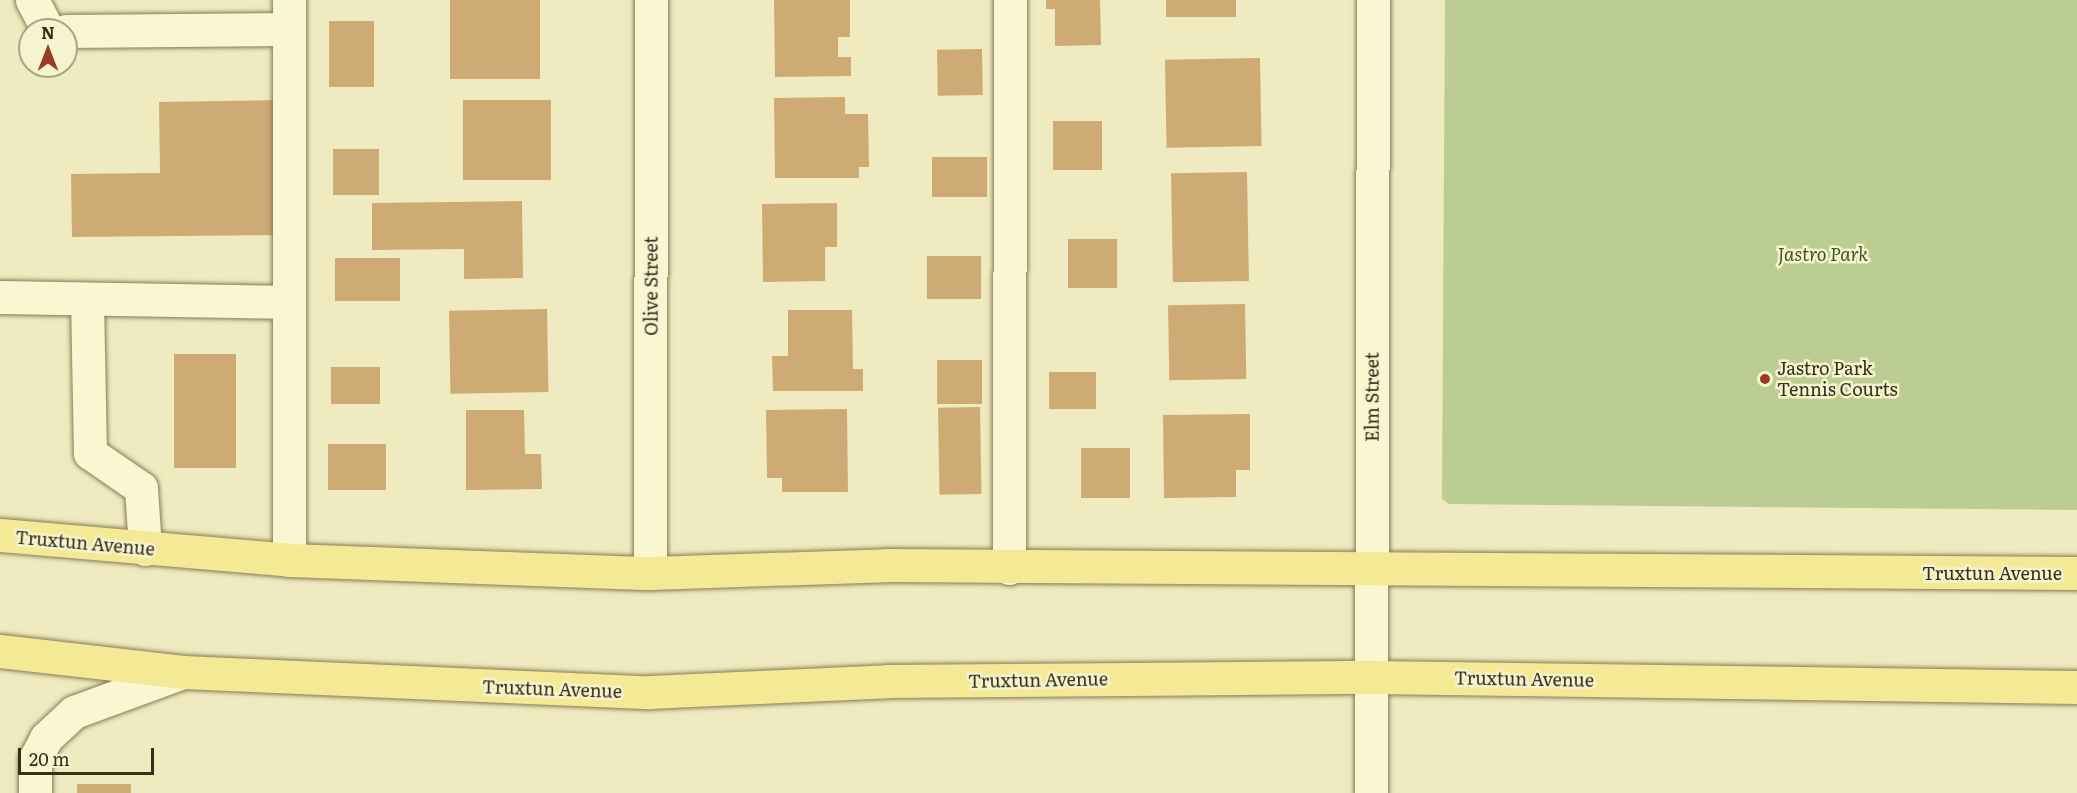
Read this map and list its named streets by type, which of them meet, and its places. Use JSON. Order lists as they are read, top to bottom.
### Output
{
  "streets": {
    "main road": ["Truxtun Avenue"],
    "street": ["Olive Street", "Elm Street"]
  },
  "crossings": [
    ["Olive Street", "Truxtun Avenue"],
    ["Elm Street", "Truxtun Avenue"]
  ],
  "parks": ["Jastro Park"],
  "places": ["Jastro Park Tennis Courts"],
  "scale_bar": "20 m",
  "north": "top"
}
